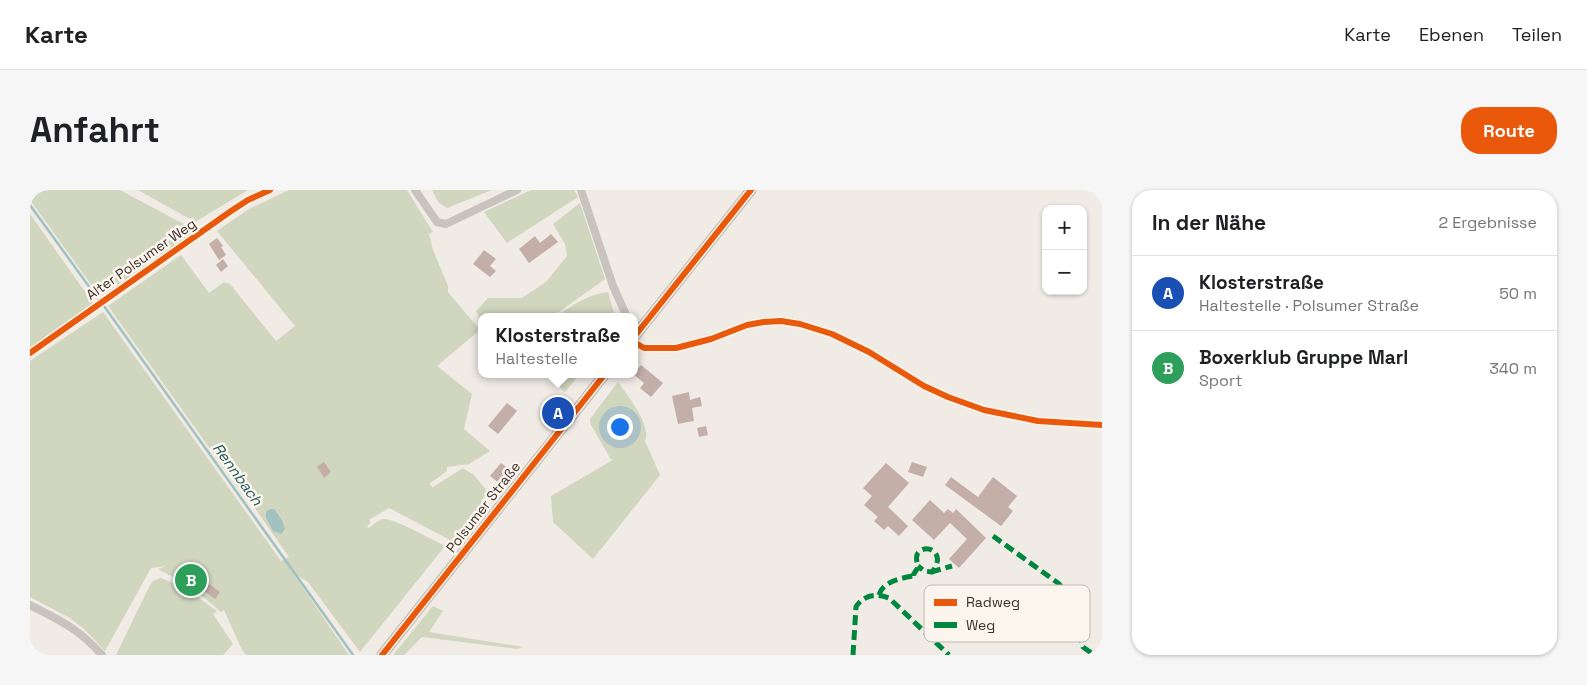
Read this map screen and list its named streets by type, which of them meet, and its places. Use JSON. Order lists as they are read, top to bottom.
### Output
{
  "streets": {
    "main road": ["Polsumer Straße"],
    "street": ["Alter Polsumer Weg"]
  },
  "water": ["Rennbach"],
  "legend": ["Radweg", "Weg"],
  "page": {
    "header": "Karte",
    "nav": ["Karte", "Ebenen", "Teilen"],
    "buttons": "Route",
    "title": "Anfahrt",
    "heading": ["In der Nähe", "2 Ergebnisse"],
    "map_buttons": ["+", "−"],
    "list": [
      {
        "mark": "A",
        "name": "Klosterstraße",
        "note": "Haltestelle · Polsumer Straße",
        "value": "50 m"
      },
      {
        "mark": "B",
        "name": "Boxerklub Gruppe Marl",
        "note": "Sport",
        "value": "340 m"
      }
    ],
    "popup": ["Klosterstraße", "Haltestelle"],
    "pins": ["A", "B"]
  }
}
